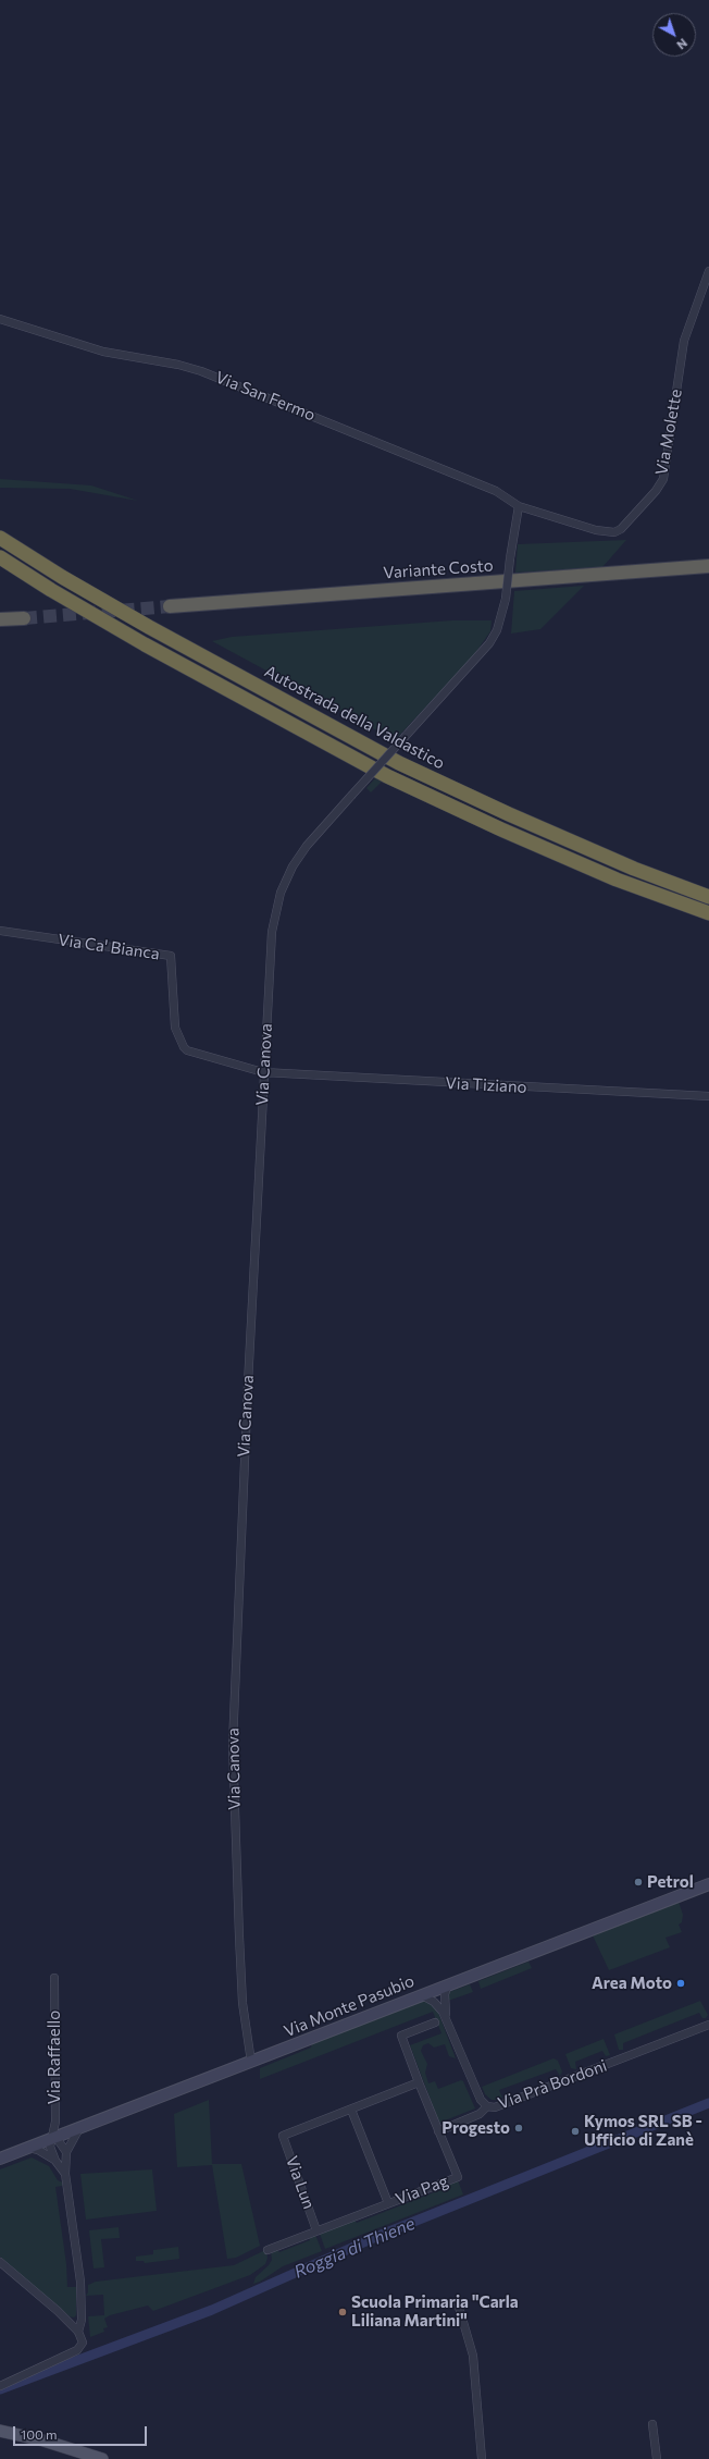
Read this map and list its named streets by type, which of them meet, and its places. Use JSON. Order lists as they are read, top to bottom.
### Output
{
  "streets": {
    "highway": ["Variante Costo", "Autostrada della Valdastico"],
    "main road": ["Via Monte Pasubio"],
    "street": [
      "Via San Fermo",
      "Via Molette",
      "Via Ca' Bianca",
      "Via Canova",
      "Via Tiziano",
      "Via Raffaello",
      "Via Prà Bordoni",
      "Via Lun",
      "Via Pag"
    ]
  },
  "crossings": [
    ["Via San Fermo", "Via Molette"],
    ["Via San Fermo", "Via Canova"],
    ["Via Molette", "Via Canova"],
    ["Via Ca' Bianca", "Via Canova"],
    ["Via Ca' Bianca", "Via Tiziano"],
    ["Via Canova", "Via Tiziano"],
    ["Via Canova", "Via Monte Pasubio"],
    ["Via Monte Pasubio", "Via Raffaello"],
    ["Via Monte Pasubio", "Via Prà Bordoni"],
    ["Via Lun", "Via Pag"]
  ],
  "water": ["Roggia di Thiene"],
  "places": [
    "Petrol",
    "Area Moto",
    "Progesto",
    "Kymos SRL SB - Ufficio di Zanè",
    "Scuola Primaria \"Carla Liliana Martini\""
  ],
  "scale_bar": "100 m",
  "north": "bottom right"
}
